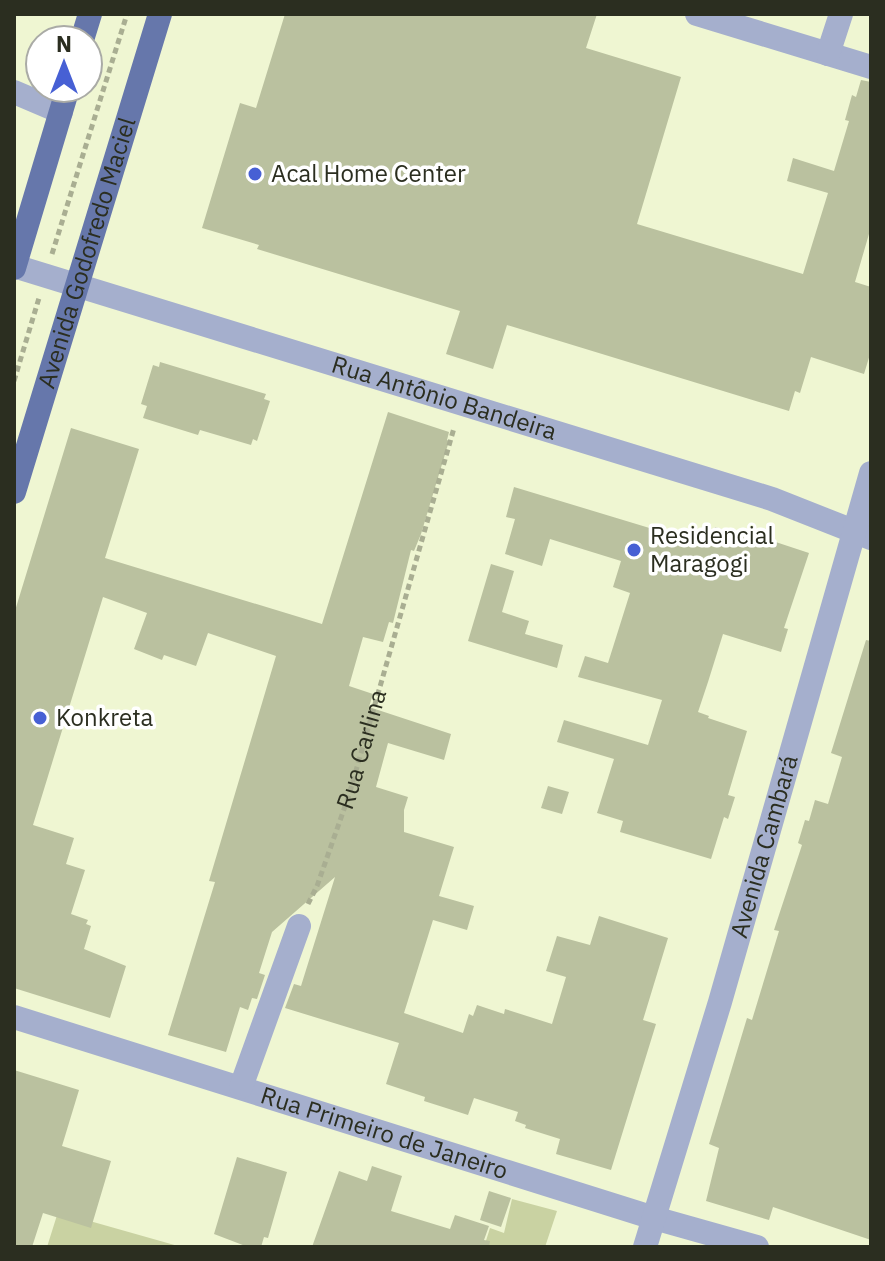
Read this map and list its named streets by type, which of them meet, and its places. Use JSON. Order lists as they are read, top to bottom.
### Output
{
  "streets": {
    "main road": ["Avenida Godofredo Maciel"],
    "street": ["Rua Antônio Bandeira", "Avenida Cambará", "Rua Primeiro de Janeiro"],
    "path": ["Rua Carlina"]
  },
  "crossings": [
    ["Avenida Godofredo Maciel", "Rua Antônio Bandeira"],
    ["Rua Antônio Bandeira", "Rua Carlina"],
    ["Rua Antônio Bandeira", "Avenida Cambará"],
    ["Avenida Cambará", "Rua Primeiro de Janeiro"]
  ],
  "places": ["Acal Home Center", "Residencial Maragogi", "Konkreta"],
  "north": "top"
}
